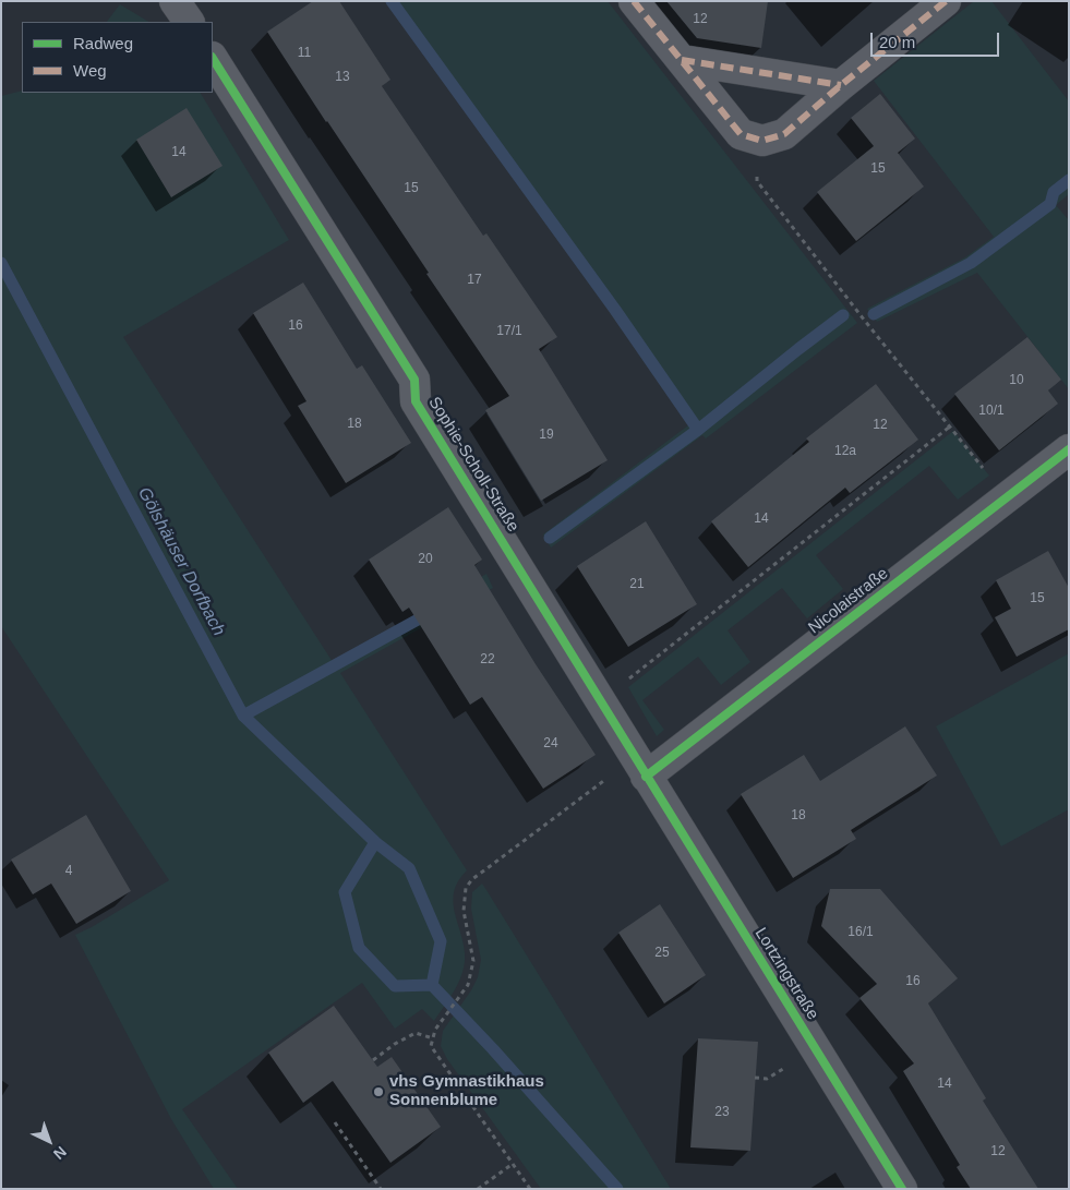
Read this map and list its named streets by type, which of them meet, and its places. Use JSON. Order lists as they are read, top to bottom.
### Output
{
  "streets": {
    "street": ["Sophie-Scholl-Straße", "Nicolaistraße", "Lortzingstraße"]
  },
  "crossings": [
    ["Sophie-Scholl-Straße", "Nicolaistraße"],
    ["Sophie-Scholl-Straße", "Lortzingstraße"],
    ["Nicolaistraße", "Lortzingstraße"]
  ],
  "water": ["Gölshäuser Dorfbach"],
  "places": ["vhs Gymnastikhaus Sonnenblume"],
  "house_numbers": [
    "12",
    "11",
    "13",
    "14",
    "15",
    "15",
    "17",
    "16",
    "17/1",
    "10",
    "10/1",
    "18",
    "12",
    "19",
    "12a",
    "14",
    "20",
    "21",
    "15",
    "22",
    "24",
    "18",
    "4",
    "16/1",
    "25",
    "16",
    "14",
    "23",
    "12"
  ],
  "legend": ["Radweg", "Weg"],
  "scale_bar": "20 m",
  "north": "bottom right"
}
